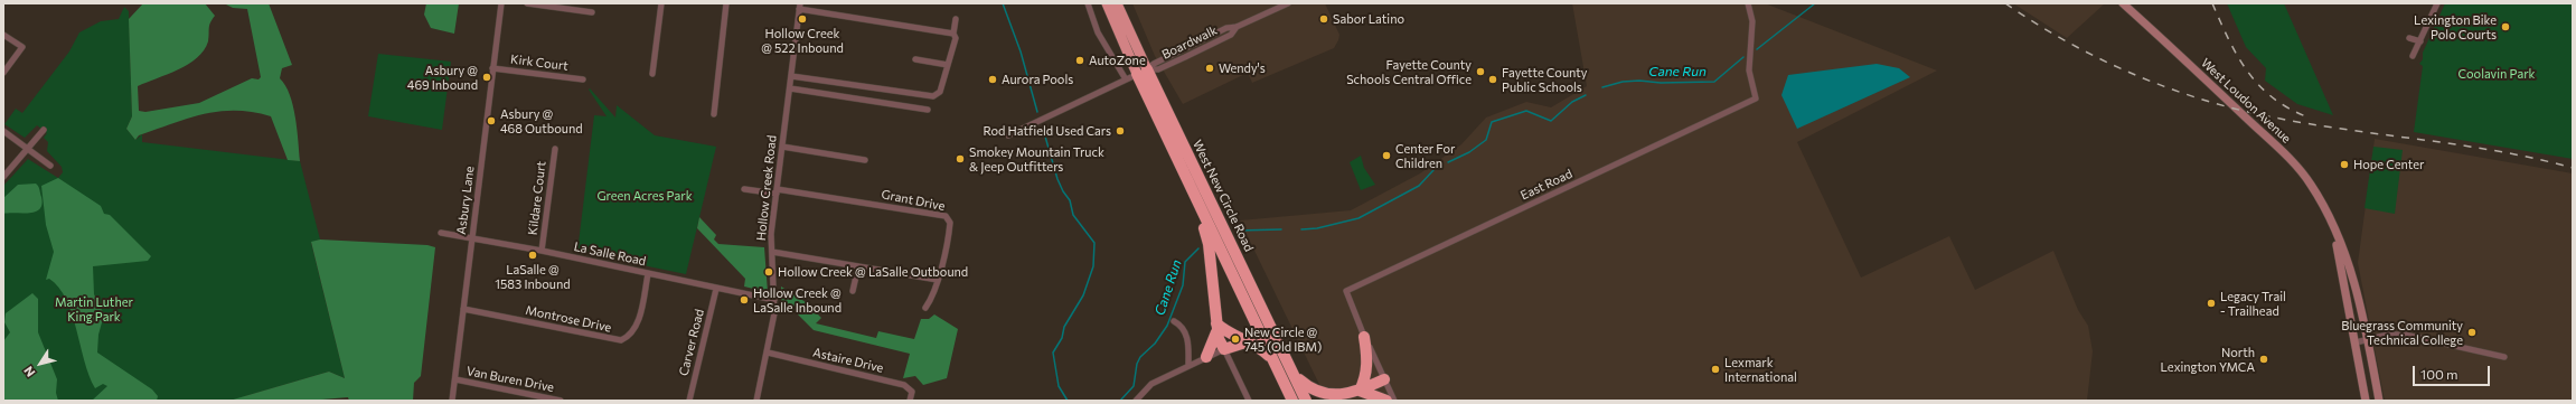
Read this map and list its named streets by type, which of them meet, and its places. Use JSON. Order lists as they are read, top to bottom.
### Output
{
  "streets": {
    "highway": ["West New Circle Road"],
    "main road": ["West Loudon Avenue"],
    "street": [
      "Boardwalk",
      "Kirk Court",
      "East Road",
      "Hollow Creek Road",
      "Kildare Court",
      "Asbury Lane",
      "Grant Drive",
      "La Salle Road",
      "Montrose Drive",
      "Carver Road",
      "Astaire Drive",
      "Van Buren Drive"
    ]
  },
  "crossings": [
    ["Boardwalk", "West New Circle Road"],
    ["Kirk Court", "Asbury Lane"],
    ["Hollow Creek Road", "Grant Drive"],
    ["Hollow Creek Road", "La Salle Road"],
    ["Hollow Creek Road", "Astaire Drive"],
    ["Kildare Court", "La Salle Road"],
    ["Asbury Lane", "La Salle Road"],
    ["Asbury Lane", "Montrose Drive"],
    ["Asbury Lane", "Van Buren Drive"],
    ["La Salle Road", "Montrose Drive"],
    ["La Salle Road", "Carver Road"]
  ],
  "water": ["Cane Run"],
  "parks": ["Coolavin Park", "Green Acres Park", "Martin Luther King Park"],
  "places": [
    "Hollow Creek @ 522 Inbound",
    "Sabor Latino",
    "Lexington Bike Polo Courts",
    "AutoZone",
    "Wendy's",
    "Fayette County Schools Central Office",
    "Asbury @ 469 Inbound",
    "Aurora Pools",
    "Fayette County Public Schools",
    "Asbury @ 468 Outbound",
    "Rod Hatfield Used Cars",
    "Center For Children",
    "Smokey Mountain Truck & Jeep Outfitters",
    "Hope Center",
    "LaSalle @ 1583 Inbound",
    "Hollow Creek @ LaSalle Outbound",
    "Hollow Creek @ LaSalle Inbound",
    "Legacy Trail - Trailhead",
    "Bluegrass Community Technical College",
    "New Circle @ 745 (Old IBM)",
    "North Lexington YMCA",
    "Lexmark International"
  ],
  "scale_bar": "100 m",
  "north": "bottom left"
}
